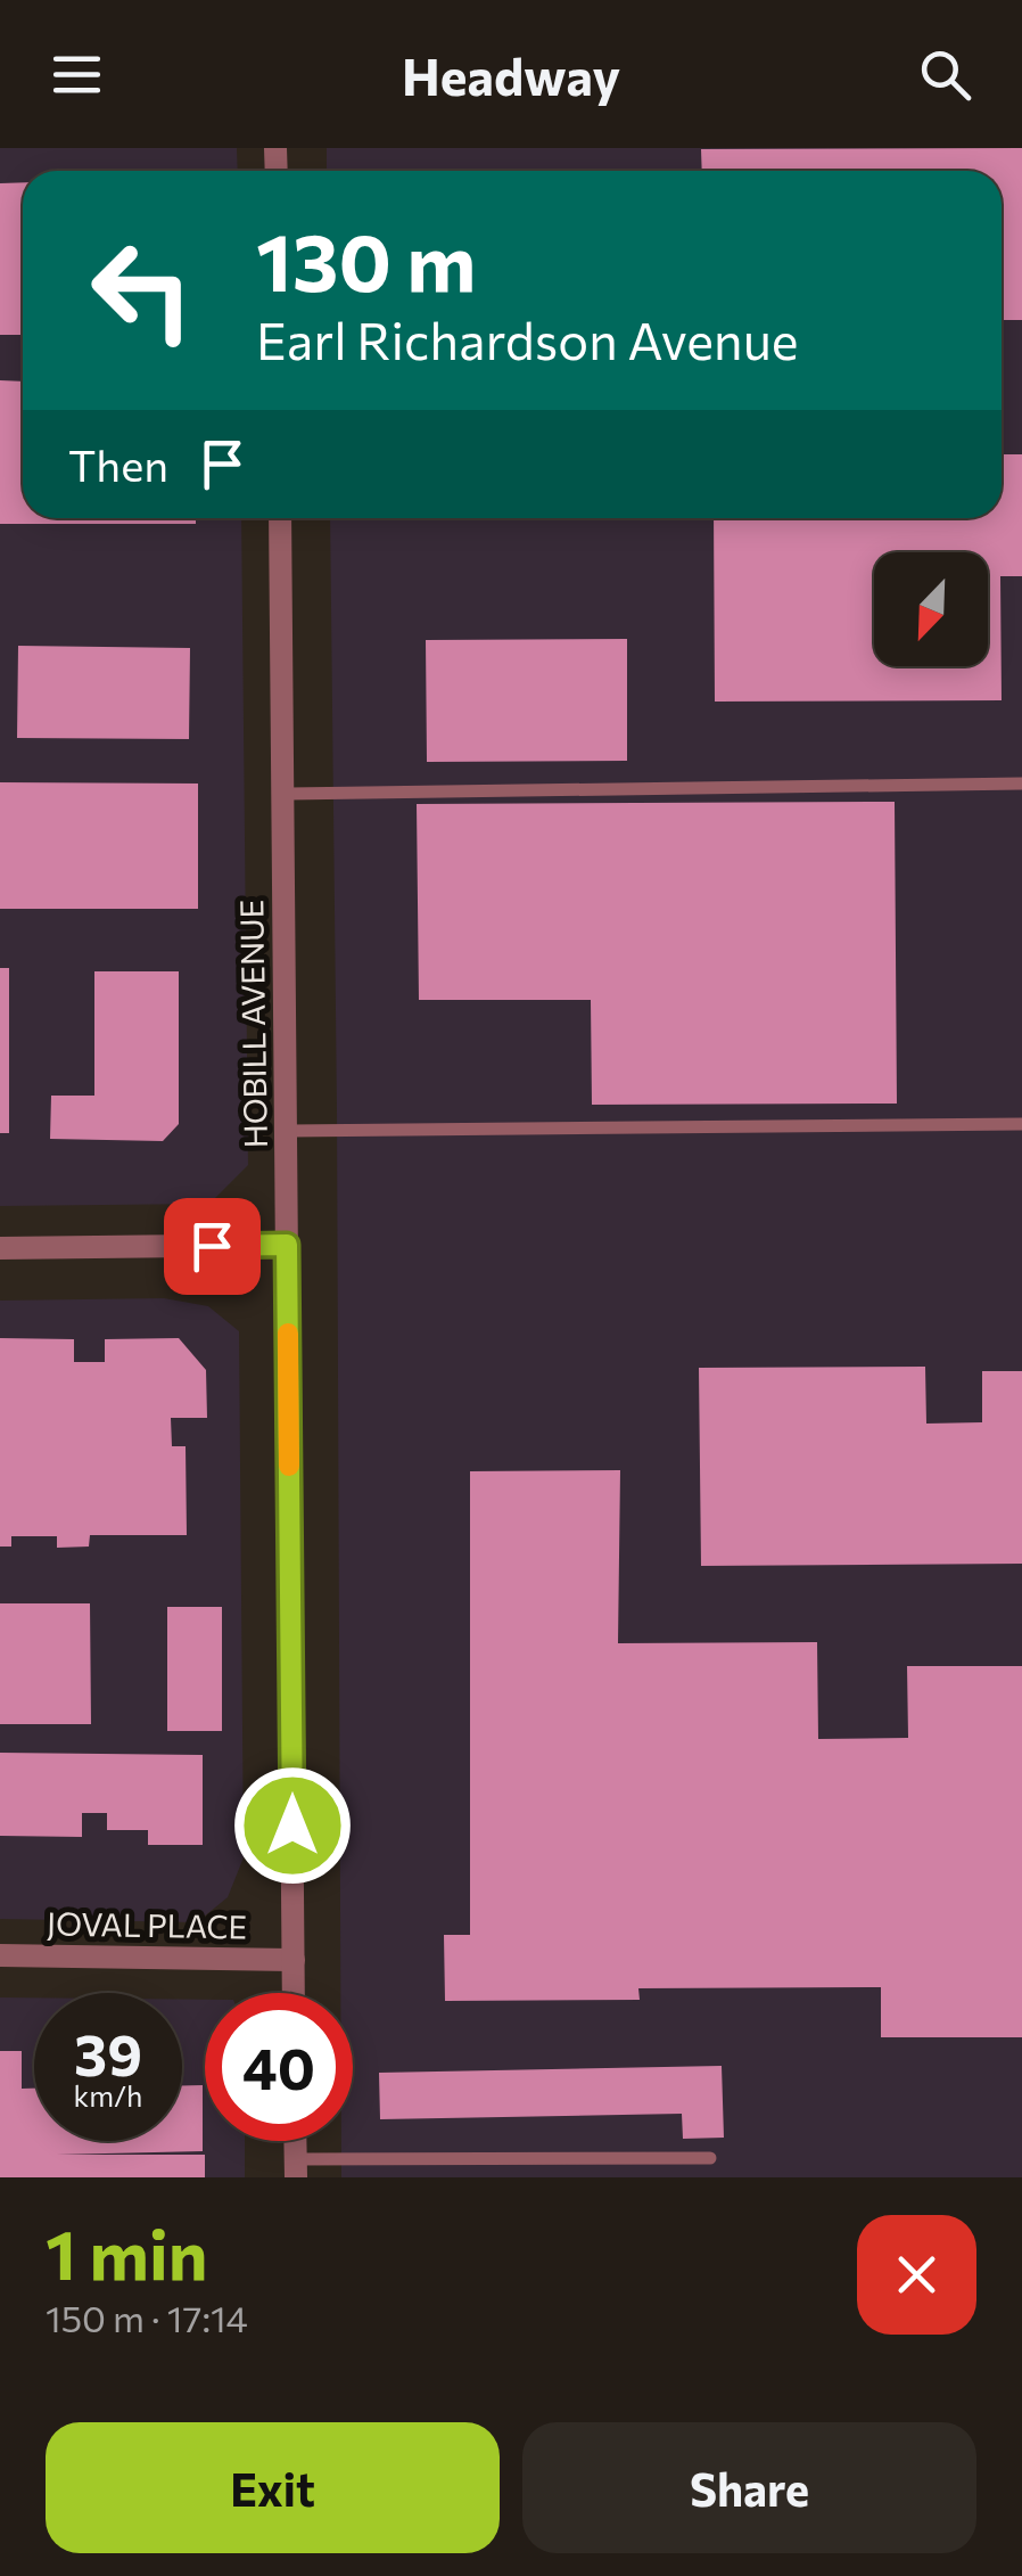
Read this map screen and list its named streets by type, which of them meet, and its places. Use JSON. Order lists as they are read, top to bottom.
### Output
{
  "streets": {
    "street": ["HOBILL AVENUE", "JOVAL PLACE"]
  },
  "crossings": [
    ["HOBILL AVENUE", "JOVAL PLACE"]
  ],
  "north": "bottom left",
  "page": {
    "header": "Headway",
    "turn": ["130 m", "Earl Richardson Avenue"],
    "then": "Then",
    "speed": "39 km/h",
    "limit": "40",
    "heading": ["1 min", "150 m · 17:14"],
    "buttons": ["Exit", "Share"]
  }
}
